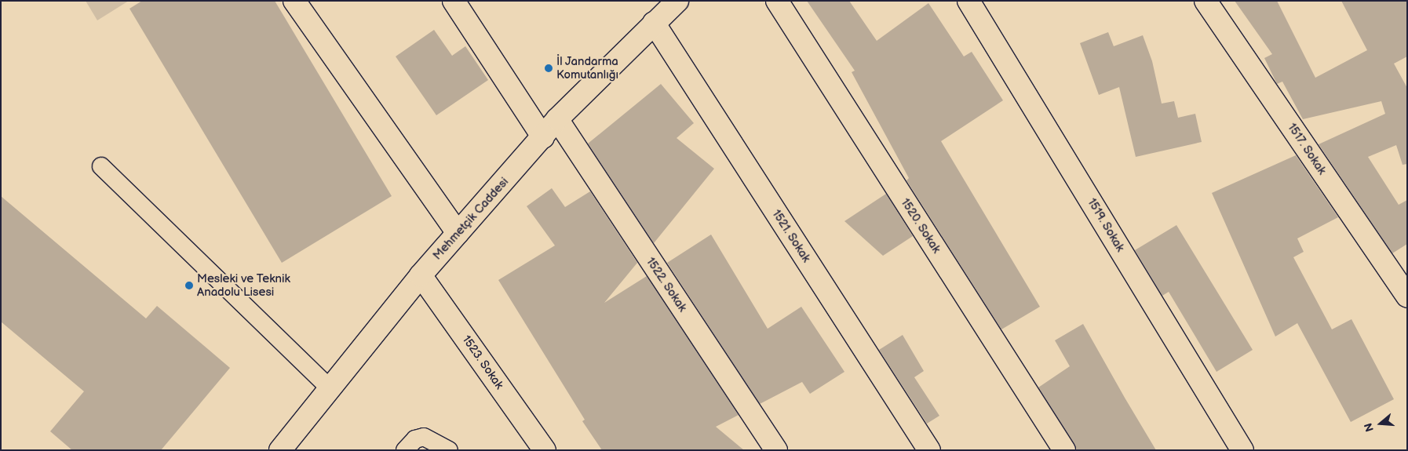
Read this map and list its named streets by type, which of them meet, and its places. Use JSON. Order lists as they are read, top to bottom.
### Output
{
  "streets": {
    "street": [
      "1517. Sokak",
      "Mehmetçik Caddesi",
      "1519. Sokak",
      "1520. Sokak",
      "1521. Sokak",
      "1522. Sokak",
      "1523. Sokak"
    ]
  },
  "crossings": [
    ["Mehmetçik Caddesi", "1521. Sokak"],
    ["Mehmetçik Caddesi", "1522. Sokak"],
    ["Mehmetçik Caddesi", "1523. Sokak"]
  ],
  "places": ["İl Jandarma Komutanlığı", "Mesleki ve Teknik Anadolu Lisesi"],
  "north": "left"
}
